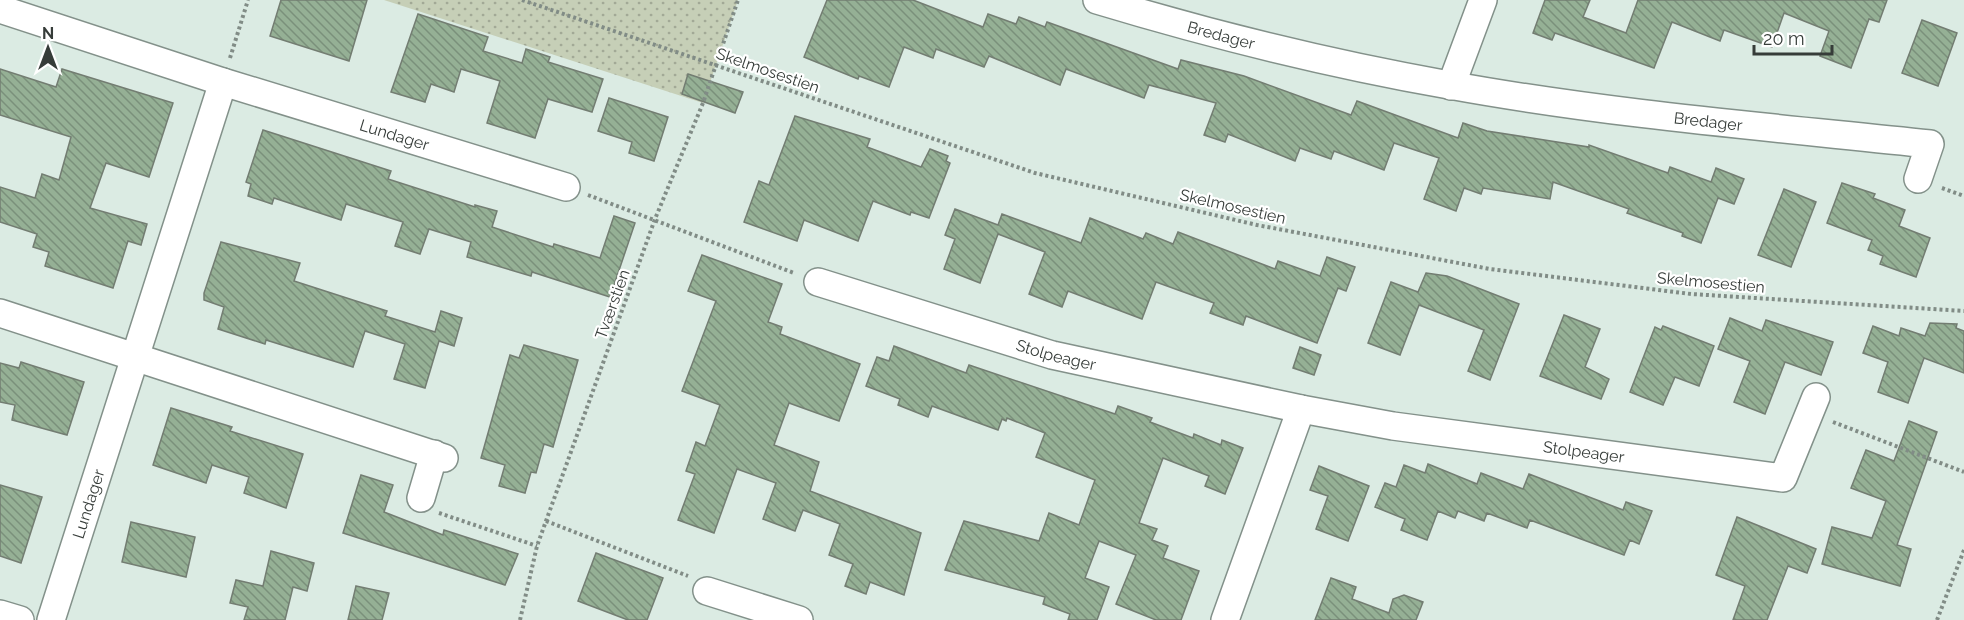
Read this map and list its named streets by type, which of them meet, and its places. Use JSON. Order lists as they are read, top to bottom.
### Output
{
  "streets": {
    "street": ["Bredager", "Lundager", "Stolpeager"],
    "path": ["Skelmosestien", "Tværstien"]
  },
  "crossings": [
    ["Skelmosestien", "Tværstien"]
  ],
  "scale_bar": "20 m",
  "north": "top"
}
